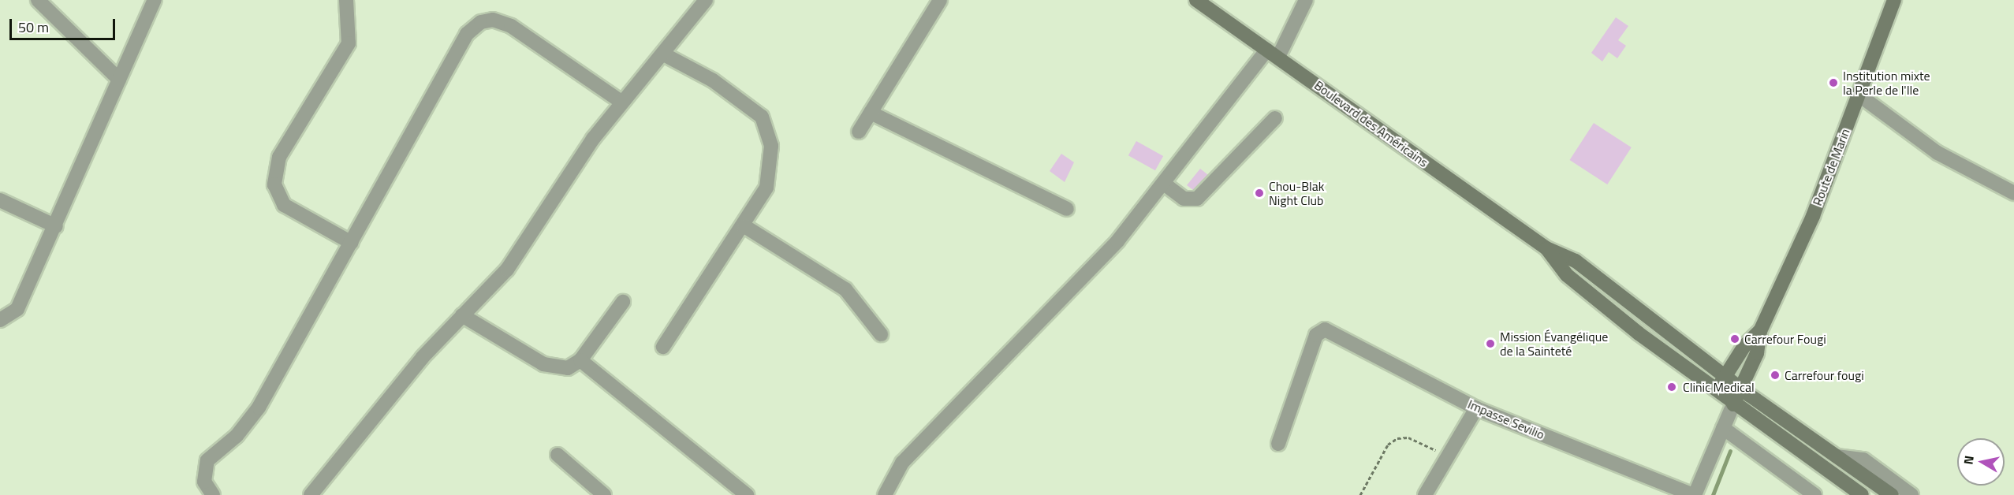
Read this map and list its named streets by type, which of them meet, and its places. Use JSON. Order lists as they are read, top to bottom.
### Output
{
  "streets": {
    "main road": ["Boulevard des Américains", "Route de Marin"],
    "street": ["Impasse Sevilio"]
  },
  "places": [
    "Institution mixte la Perle de l'Ile",
    "Chou-Blak Night Club",
    "Carrefour Fougi",
    "Mission Évangélique de la Sainteté",
    "Carrefour fougi",
    "Clinic Medical"
  ],
  "scale_bar": "50 m",
  "north": "left"
}
